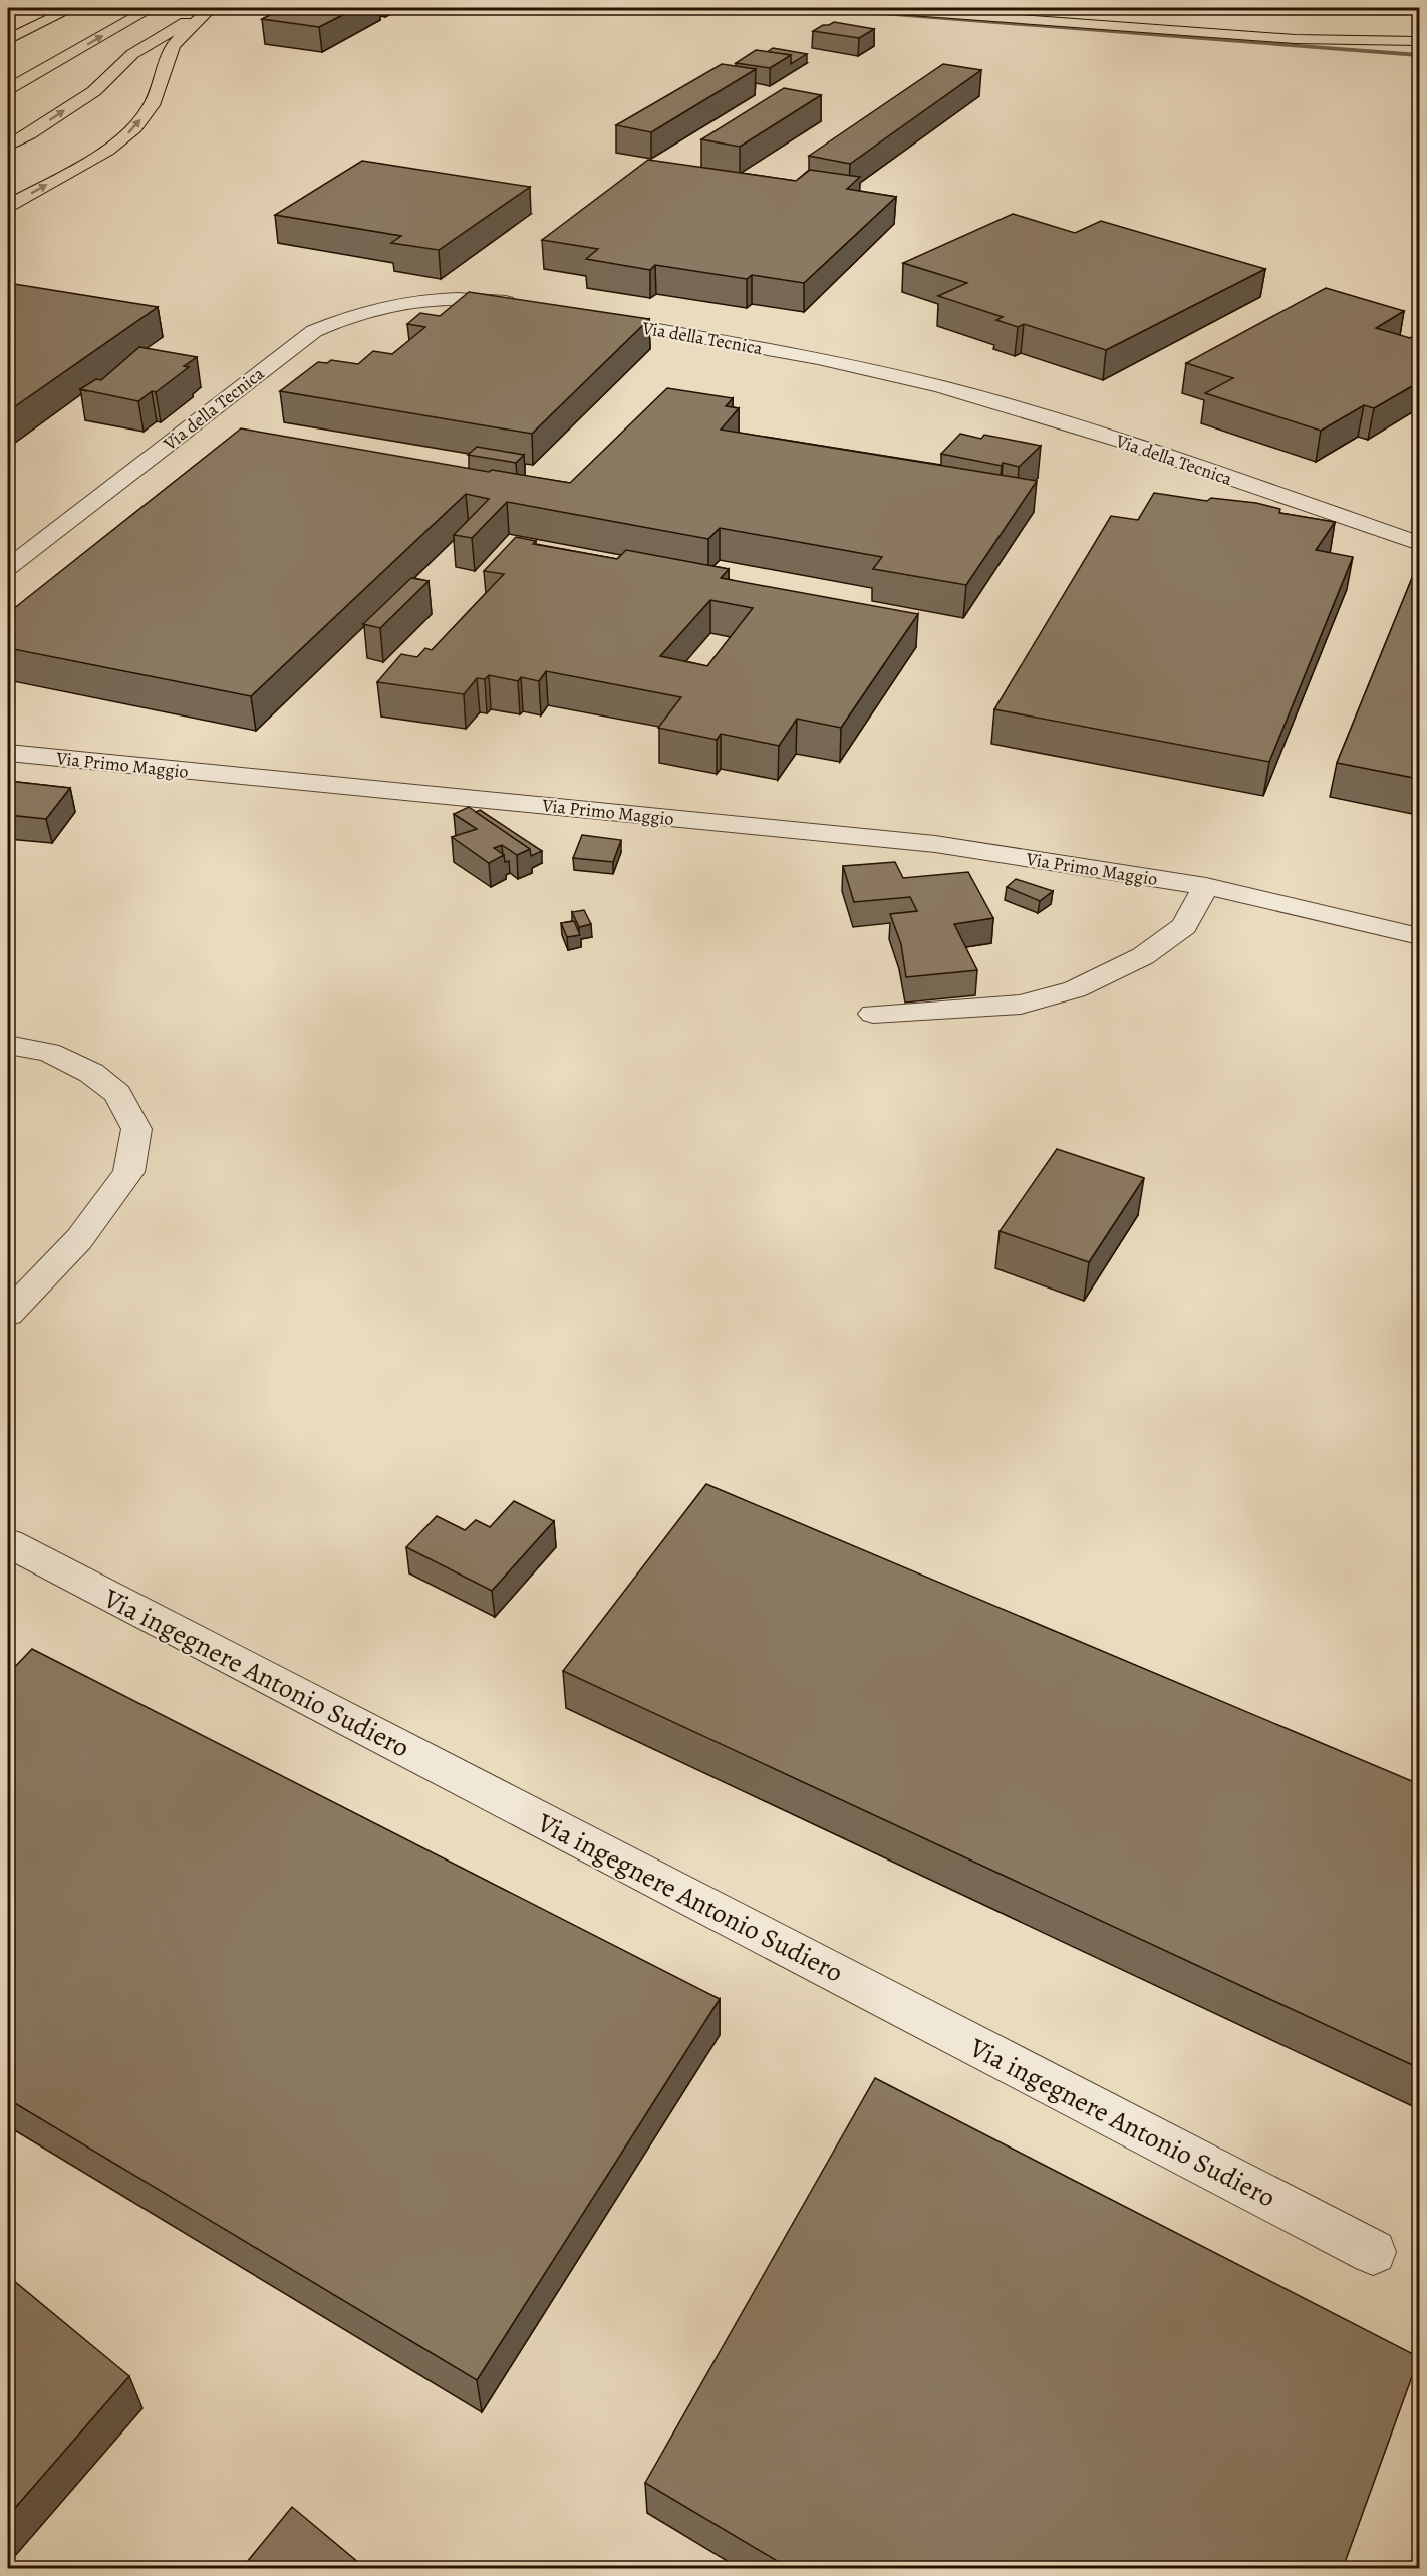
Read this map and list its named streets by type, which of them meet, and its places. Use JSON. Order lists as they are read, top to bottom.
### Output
{
  "streets": {
    "street": ["Via della Tecnica", "Via Primo Maggio", "Via ingegnere Antonio Sudiero"]
  }
}
